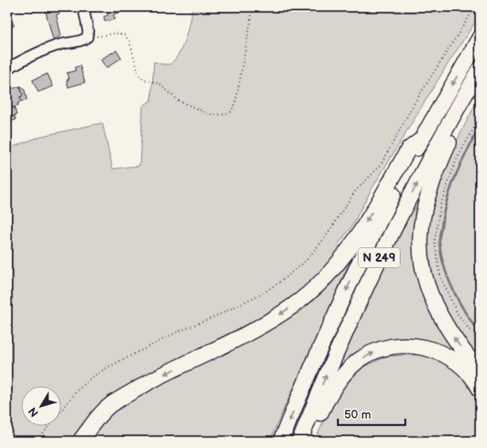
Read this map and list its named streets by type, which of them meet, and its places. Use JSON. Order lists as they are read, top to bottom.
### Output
{
  "streets": {
    "highway": ["N 249"]
  },
  "scale_bar": "50 m",
  "north": "bottom left"
}
